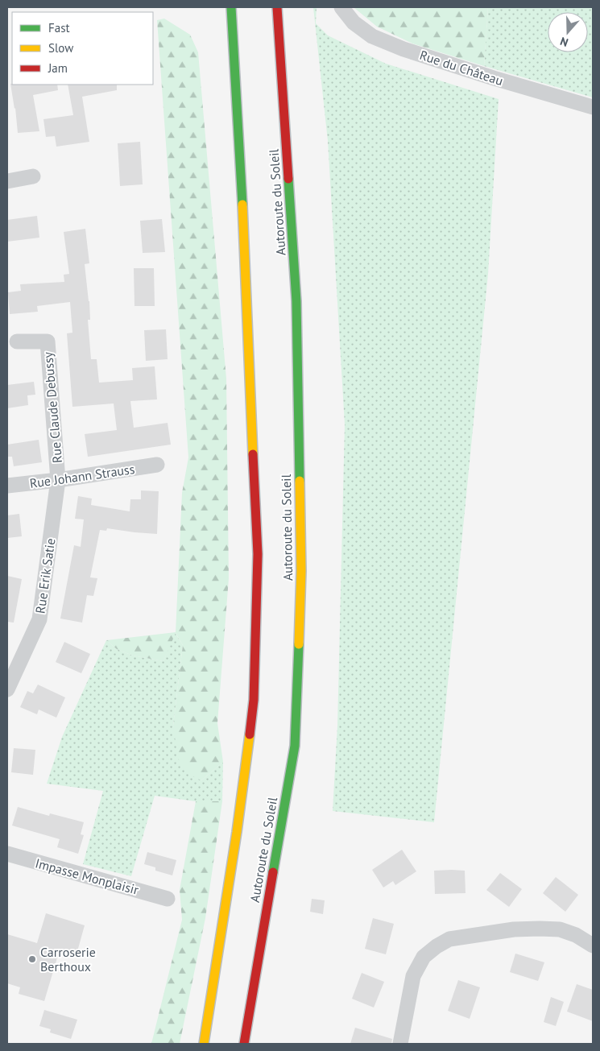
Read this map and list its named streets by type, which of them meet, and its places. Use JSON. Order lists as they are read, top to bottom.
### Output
{
  "streets": {
    "highway": ["Autoroute du Soleil"],
    "street": [
      "Rue du Château",
      "Rue Claude Debussy",
      "Rue Johann Strauss",
      "Rue Erik Satie",
      "Impasse Monplaisir"
    ]
  },
  "crossings": [
    ["Rue Claude Debussy", "Rue Johann Strauss"],
    ["Rue Claude Debussy", "Rue Erik Satie"],
    ["Rue Johann Strauss", "Rue Erik Satie"]
  ],
  "places": ["Carroserie Berthoux"],
  "legend": ["Fast", "Slow", "Jam"],
  "north": "bottom"
}
